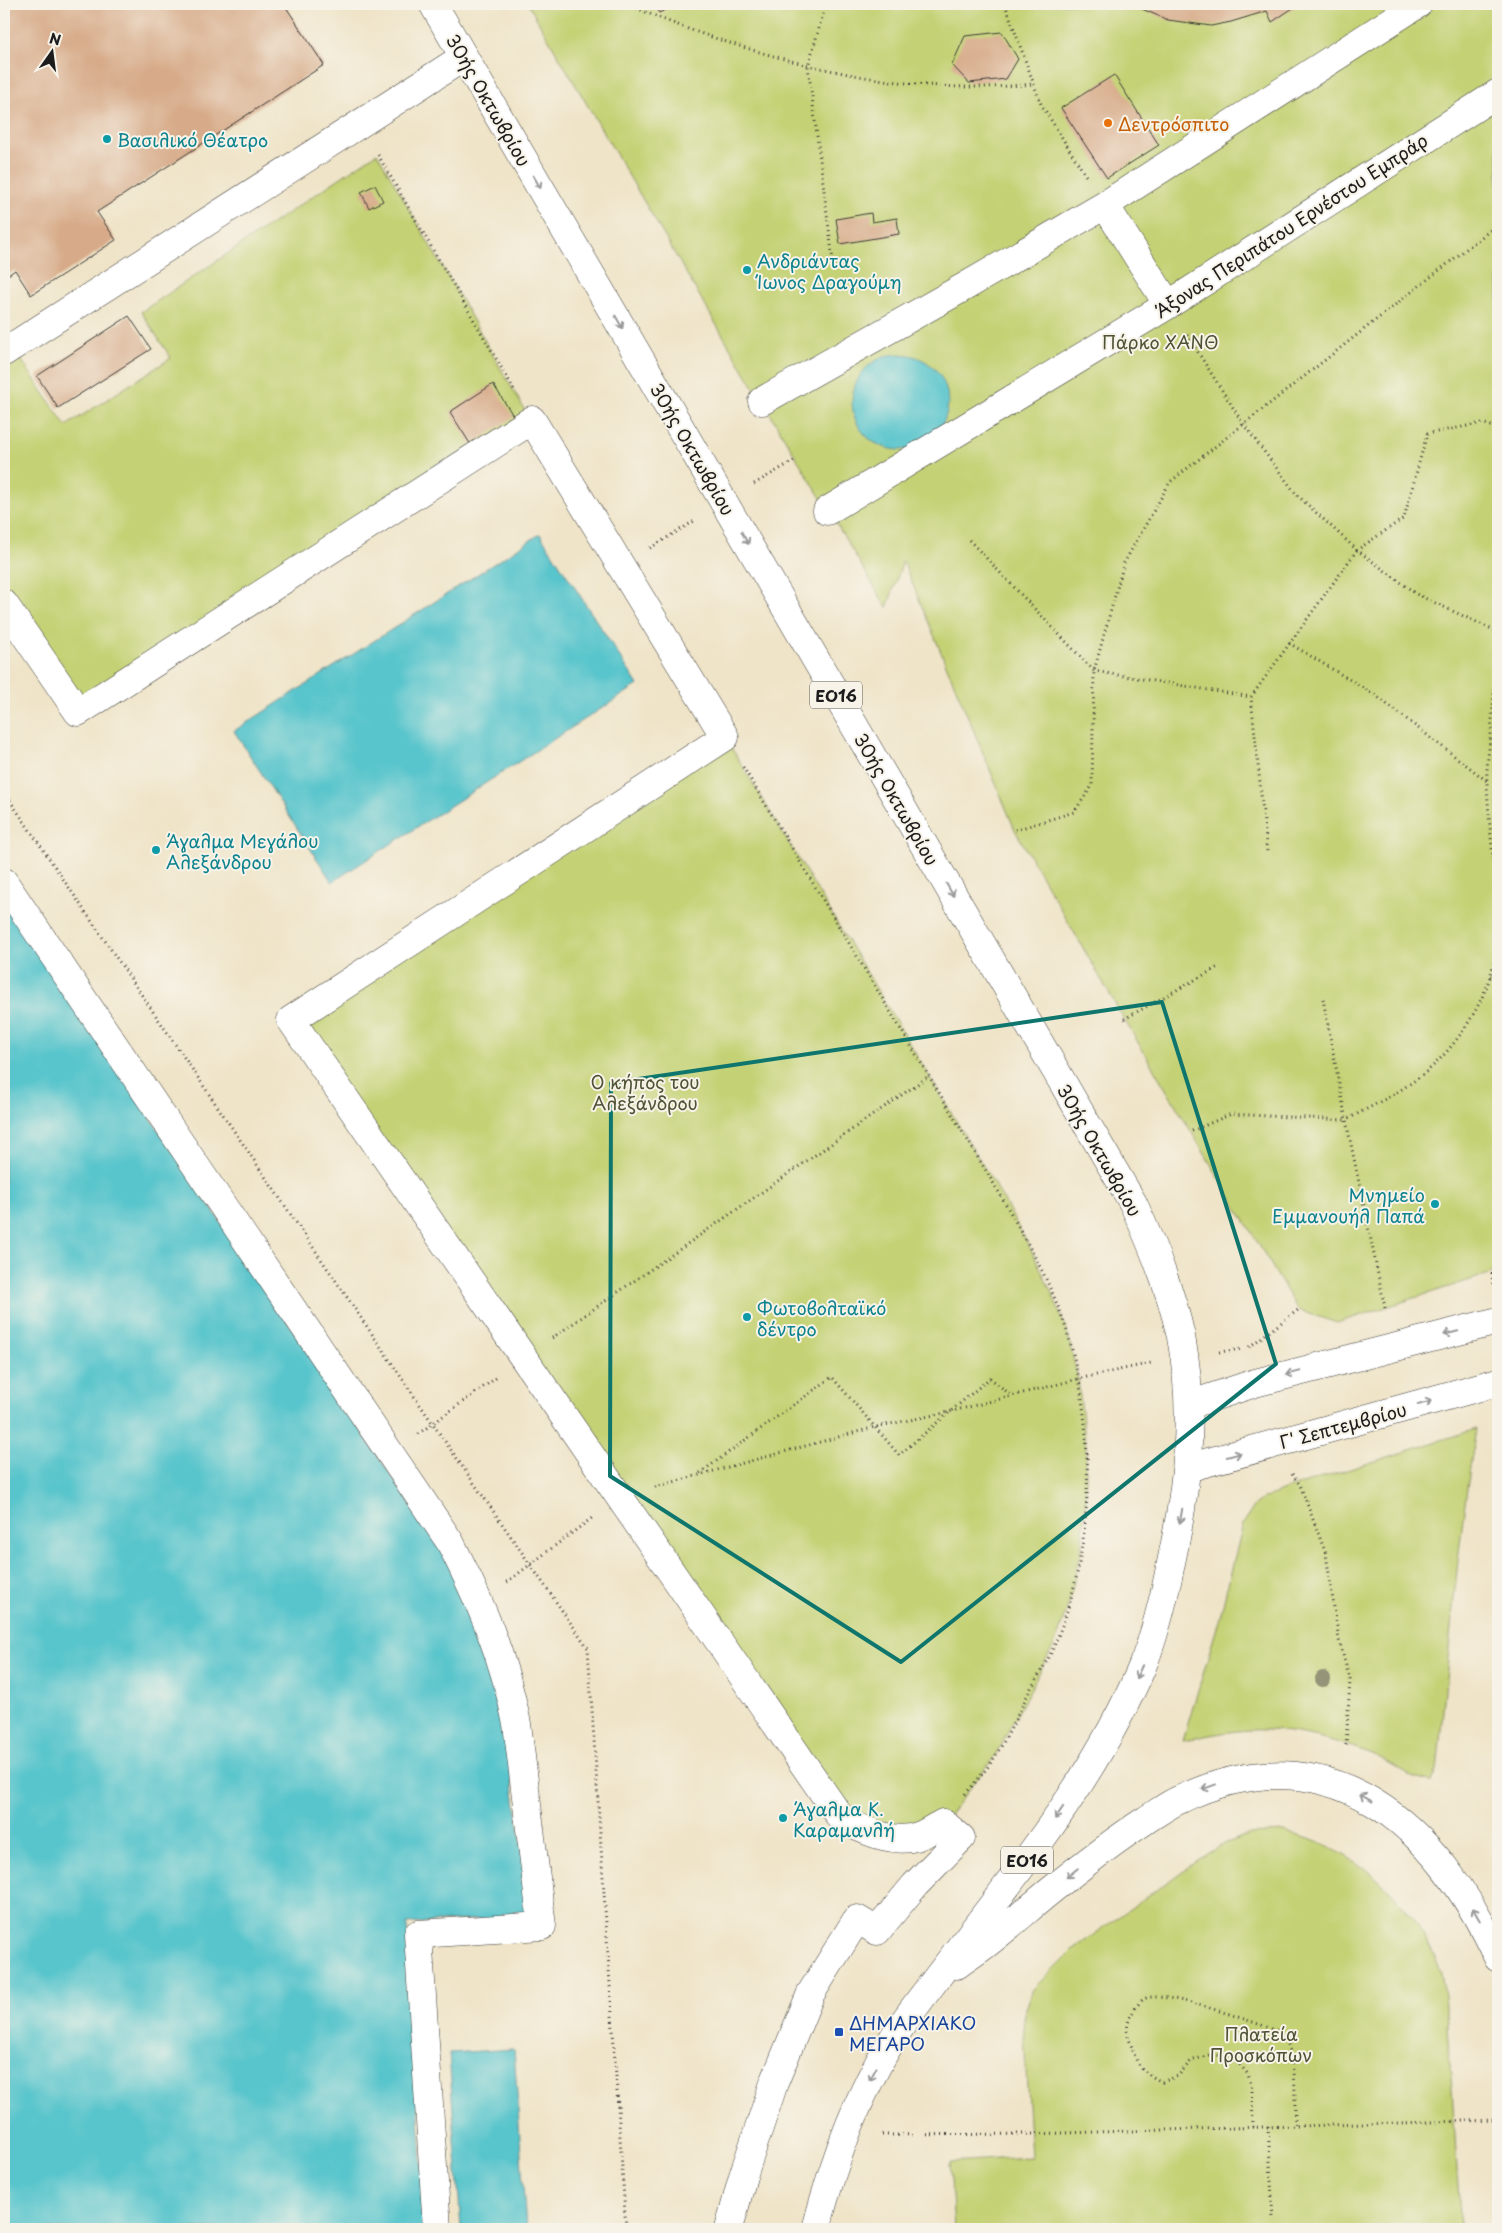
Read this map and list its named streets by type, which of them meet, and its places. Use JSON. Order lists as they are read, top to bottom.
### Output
{
  "streets": {
    "street": [
      "30ής Οκτωβρίου",
      "Άξονας Περιπάτου Ερνέστου Εμπράρ",
      "ΕΟ16",
      "Γ' Σεπτεμβρίου"
    ]
  },
  "crossings": [
    ["30ής Οκτωβρίου", "ΕΟ16"],
    ["30ής Οκτωβρίου", "Γ' Σεπτεμβρίου"],
    ["ΕΟ16", "Γ' Σεπτεμβρίου"]
  ],
  "one_way": ["30ής Οκτωβρίου"],
  "parks": ["Πάρκο ΧΑΝΘ", "Ο κήπος του Αλεξάνδρου", "Πλατεία Προσκόπων"],
  "places": {
    "other": [
      "Δεντρόσπιτο",
      "Βασιλικό Θέατρο",
      "Ανδριάντας Ίωνος Δραγούμη",
      "Άγαλμα Μεγάλου Αλεξάνδρου",
      "Μνημείο Εμμανουήλ Παπά",
      "Φωτοβολταϊκό δέντρο",
      "Άγαλμα Κ. Καραμανλή"
    ],
    "transit": ["ΔΗΜΑΡΧΙΑΚΟ ΜΕΓΑΡΟ"]
  },
  "north": "top"
}
